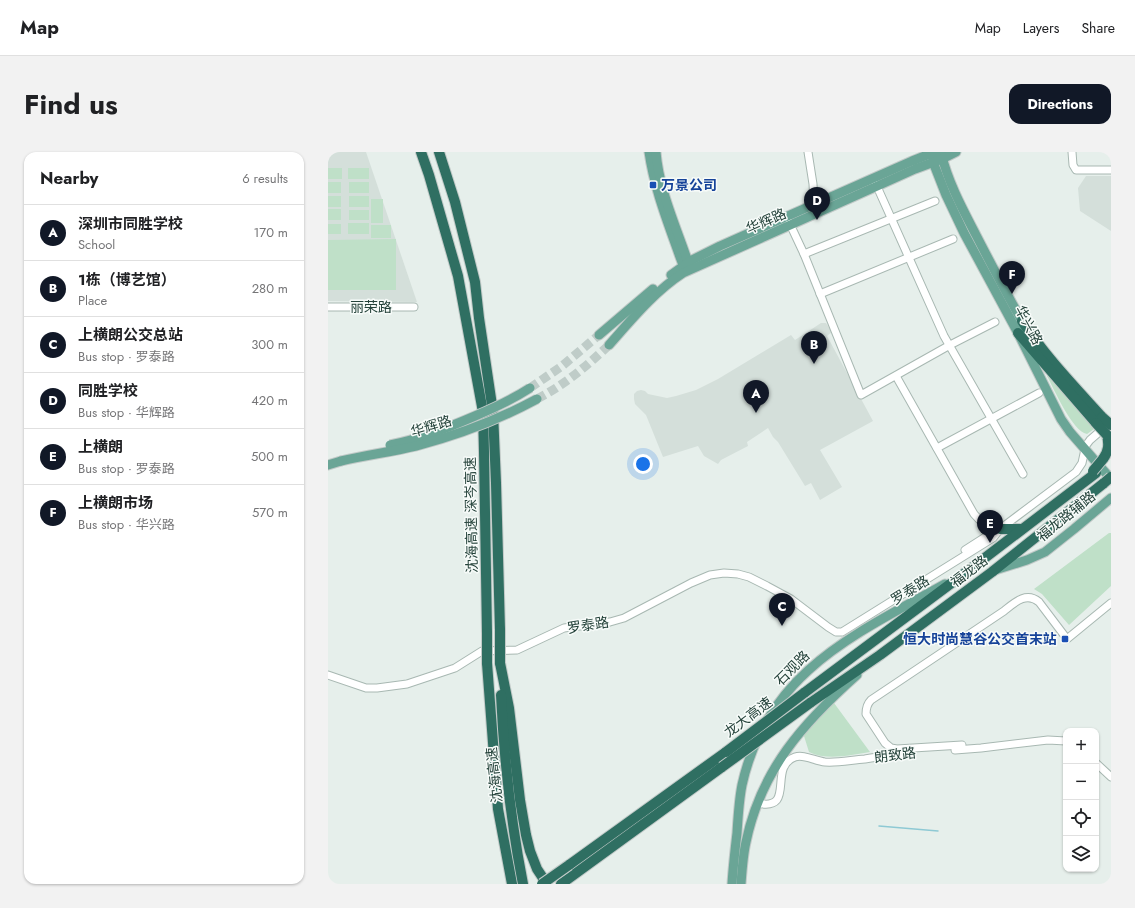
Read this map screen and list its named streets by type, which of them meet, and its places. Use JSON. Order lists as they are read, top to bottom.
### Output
{
  "streets": {
    "highway": [
      "沈海高速 深岑高速",
      "福龙路",
      "龙大高速",
      "沈海高速"
    ],
    "main road": [
      "华辉路",
      "华兴路",
      "福龙路辅路",
      "石观路"
    ],
    "street": ["丽荣路", "罗泰路", "朗致路"]
  },
  "crossings": [
    ["华辉路", "华兴路"],
    ["华兴路", "福龙路"],
    ["华兴路", "罗泰路"],
    ["沈海高速 深岑高速", "沈海高速"],
    ["福龙路辅路", "福龙路"],
    ["福龙路", "石观路"],
    ["福龙路", "龙大高速"],
    ["石观路", "龙大高速"]
  ],
  "places": {
    "transit": ["万景公司", "恒大时尚慧谷公交首末站"]
  },
  "page": {
    "header": "Map",
    "nav": ["Map", "Layers", "Share"],
    "title": "Find us",
    "buttons": "Directions",
    "heading": ["Nearby", "6 results"],
    "pins": [
      "D",
      "F",
      "B",
      "A",
      "E",
      "C"
    ],
    "list": [
      {
        "mark": "A",
        "name": "深圳市同胜学校",
        "note": "School",
        "value": "170 m"
      },
      {
        "mark": "B",
        "name": "1栋（博艺馆）",
        "note": "Place",
        "value": "280 m"
      },
      {
        "mark": "C",
        "name": "上横朗公交总站",
        "note": "Bus stop · 罗泰路",
        "value": "300 m"
      },
      {
        "mark": "D",
        "name": "同胜学校",
        "note": "Bus stop · 华辉路",
        "value": "420 m"
      },
      {
        "mark": "E",
        "name": "上横朗",
        "note": "Bus stop · 罗泰路",
        "value": "500 m"
      },
      {
        "mark": "F",
        "name": "上横朗市场",
        "note": "Bus stop · 华兴路",
        "value": "570 m"
      }
    ],
    "map_buttons": ["+", "−"]
  }
}
